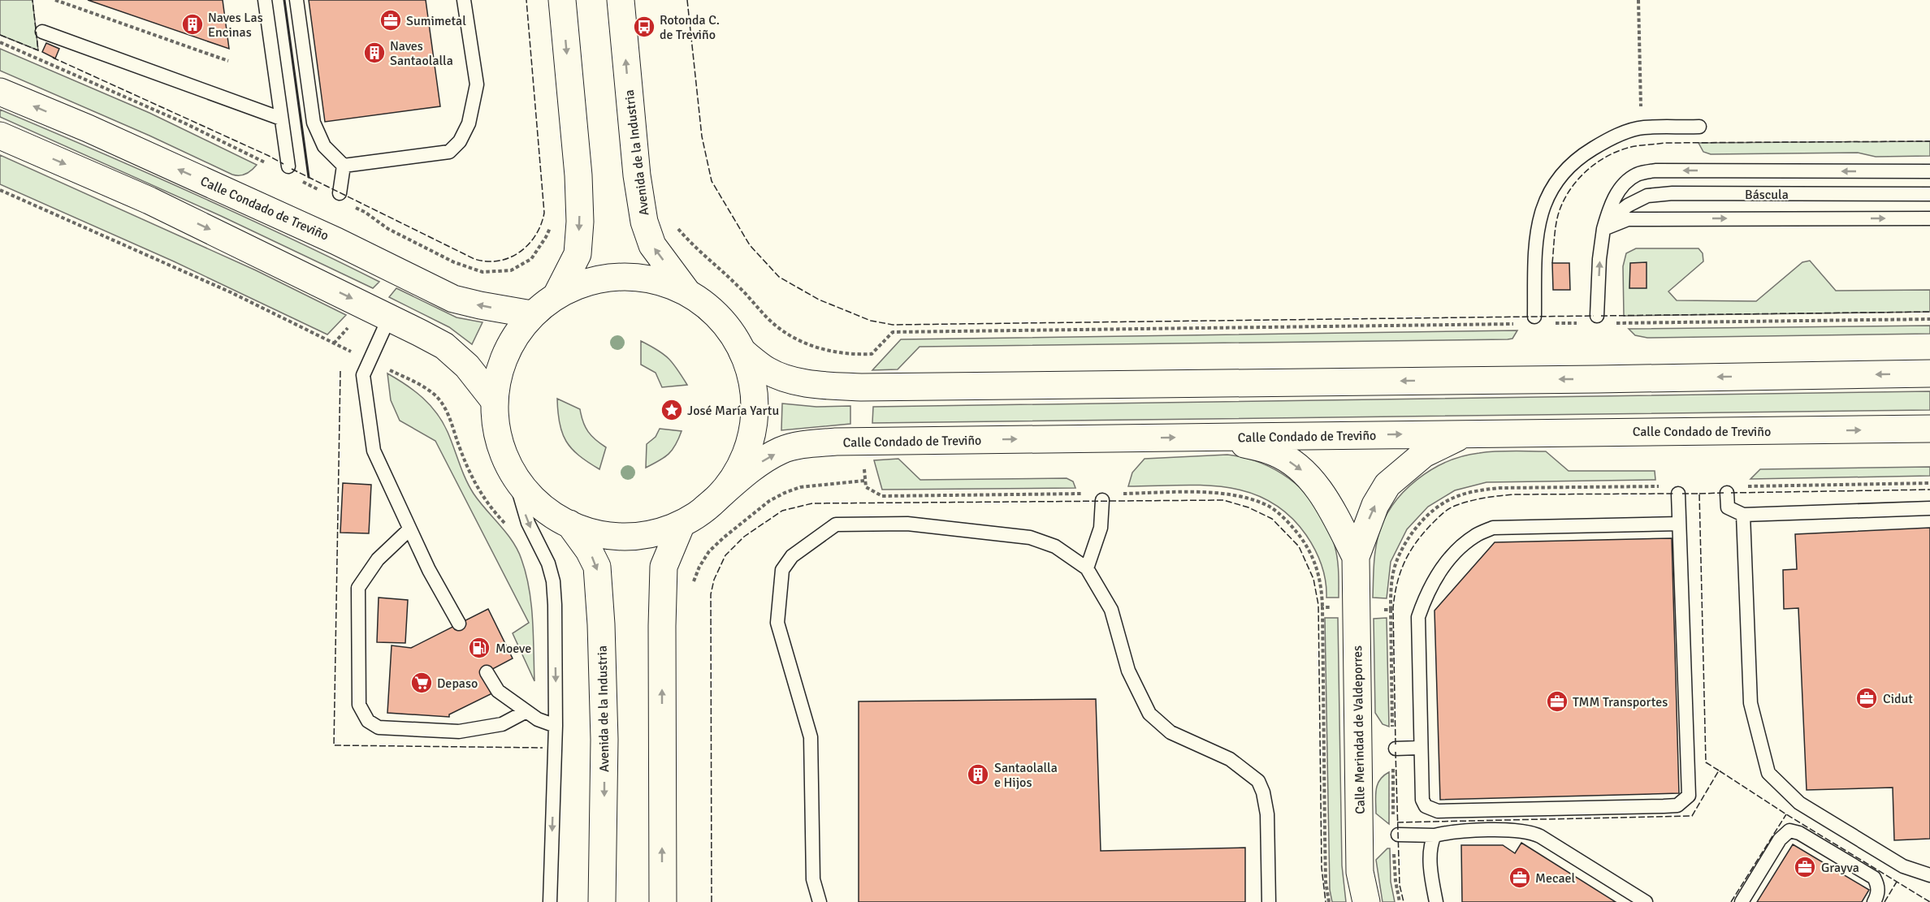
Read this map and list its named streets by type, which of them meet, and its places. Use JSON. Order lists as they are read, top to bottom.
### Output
{
  "streets": {
    "street": ["Avenida de la Industria", "Calle Condado de Treviño", "Calle Merindad de Valdeporres"],
    "lane": ["Báscula"]
  },
  "crossings": [
    ["Calle Condado de Treviño", "Calle Merindad de Valdeporres"]
  ],
  "places": {
    "office": [
      "Sumimetal",
      "Cidut",
      "TMM Transportes",
      "Grayva",
      "Mecael"
    ],
    "building": ["Naves Las Encinas", "Naves Santaolalla", "Santaolalla e Hijos"],
    "bus stop": ["Rotonda C. de Treviño"],
    "place": ["José María Yartu"],
    "fuel station": ["Moeve"],
    "supermarket": ["Depaso"]
  }
}
